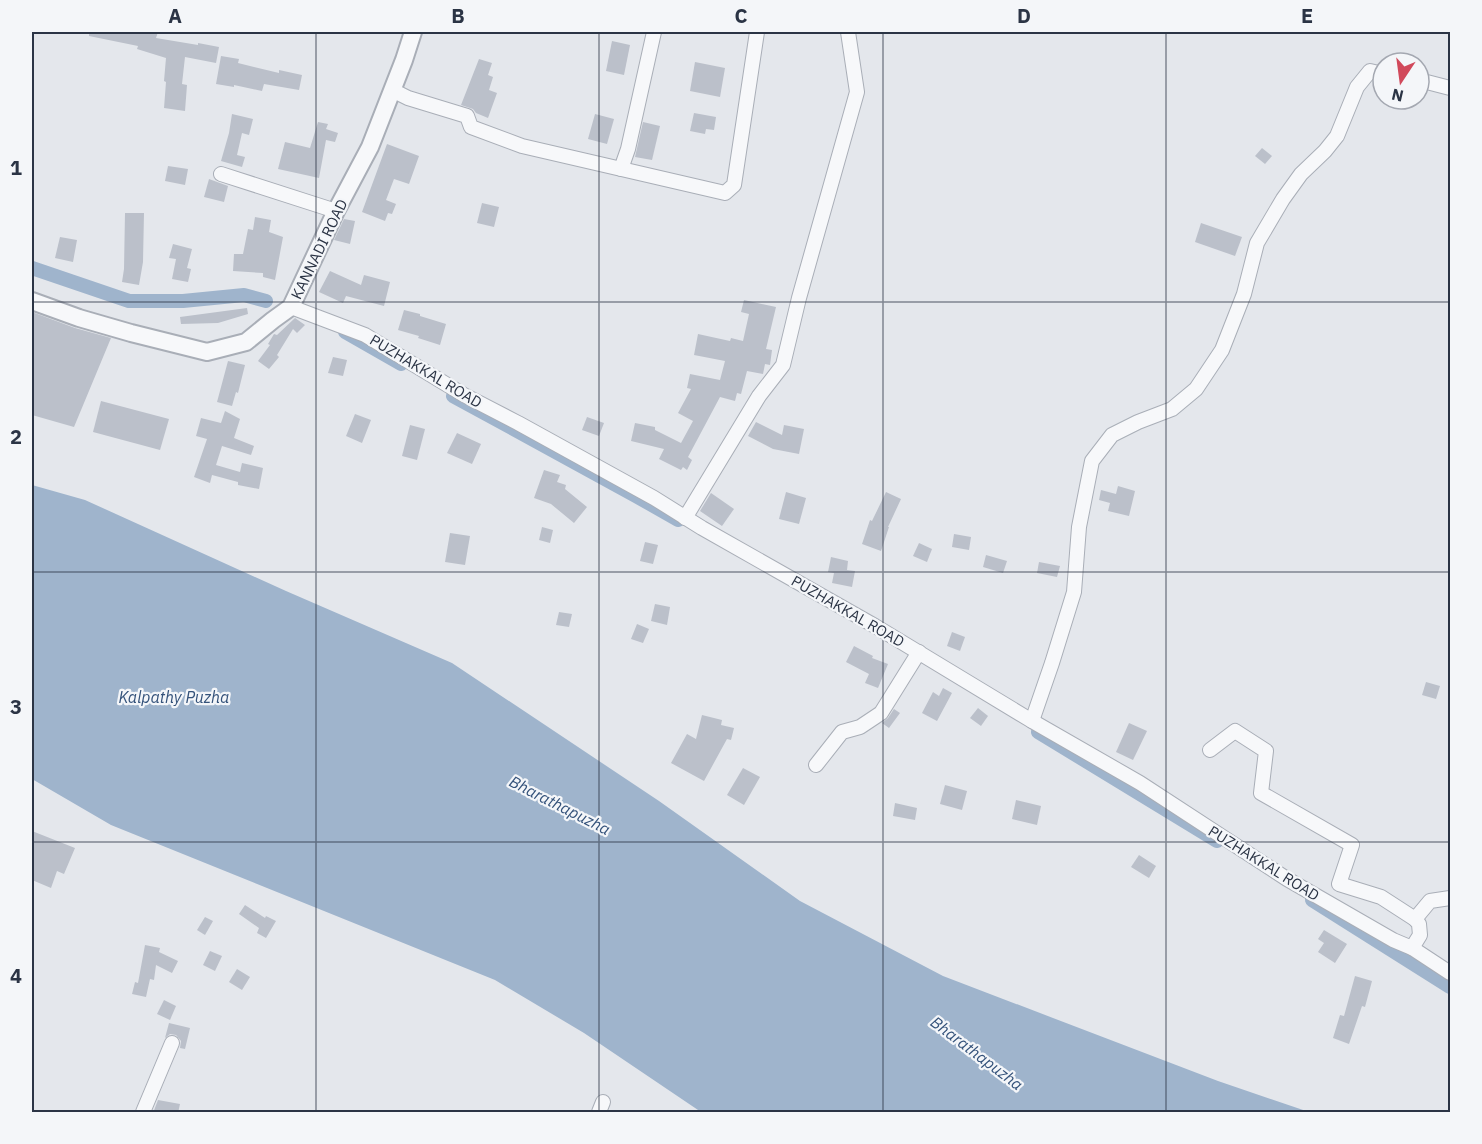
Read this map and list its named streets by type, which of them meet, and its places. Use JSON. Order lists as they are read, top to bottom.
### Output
{
  "streets": {
    "street": ["KANNADI ROAD", "PUZHAKKAL ROAD"]
  },
  "crossings": [
    ["KANNADI ROAD", "PUZHAKKAL ROAD"]
  ],
  "water": ["Kalpathy Puzha", "Bharathapuzha"],
  "north": "bottom",
  "grid": {
    "columns": [
      "A",
      "B",
      "C",
      "D",
      "E"
    ],
    "rows": [
      "1",
      "2",
      "3",
      "4"
    ]
  }
}
